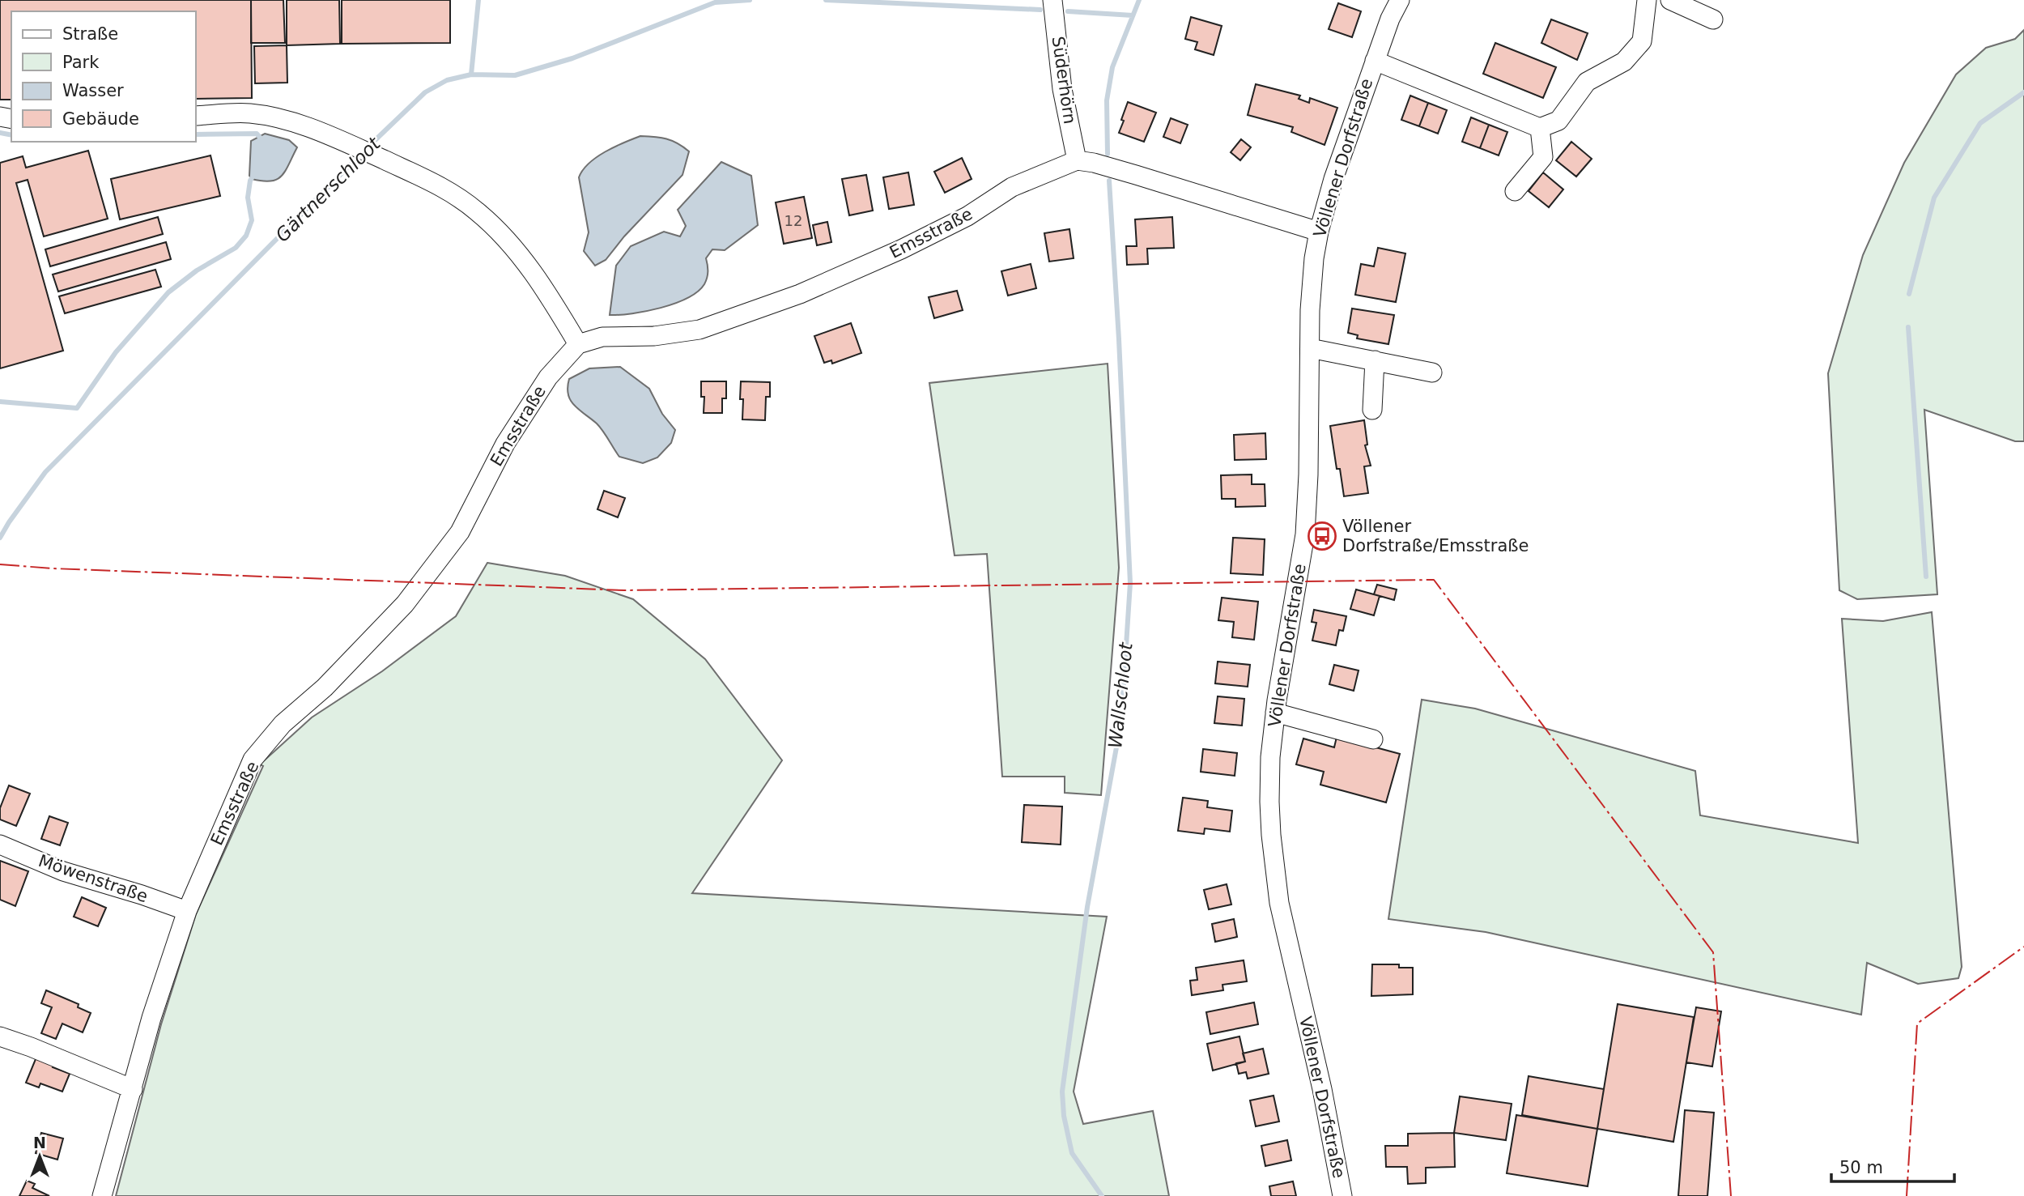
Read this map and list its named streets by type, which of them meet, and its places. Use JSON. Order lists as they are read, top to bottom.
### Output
{
  "streets": {
    "street": [
      "Süderhörn",
      "Völlener Dorfstraße",
      "Emsstraße",
      "Möwenstraße"
    ]
  },
  "crossings": [
    ["Süderhörn", "Emsstraße"],
    ["Emsstraße", "Möwenstraße"]
  ],
  "water": ["Gärtnerschloot", "Wallschloot"],
  "places": {
    "bus stop": ["Völlener Dorfstraße/Emsstraße"]
  },
  "house_numbers": ["12"],
  "legend": [
    "Straße",
    "Park",
    "Wasser",
    "Gebäude"
  ],
  "scale_bar": "50 m",
  "north": "top"
}
